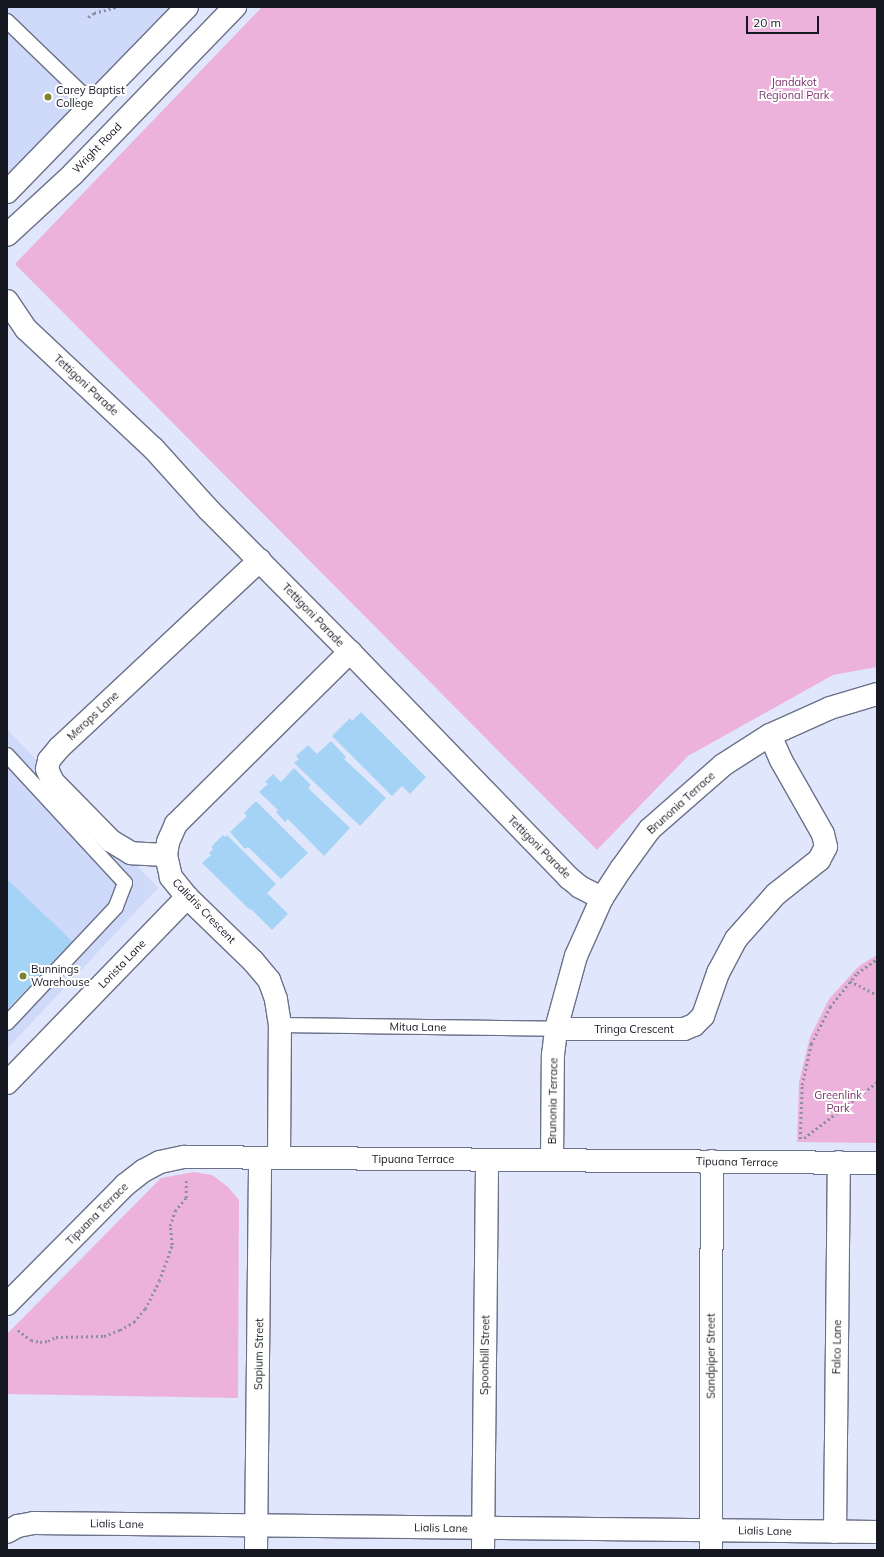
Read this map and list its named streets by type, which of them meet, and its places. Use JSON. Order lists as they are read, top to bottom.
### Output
{
  "streets": {
    "street": [
      "Wright Road",
      "Tettigoni Parade",
      "Merops Lane",
      "Brunonia Terrace",
      "Calidris Crescent",
      "Lorista Lane",
      "Tringa Crescent",
      "Tipuana Terrace",
      "Falco Lane",
      "Sapium Street",
      "Spoonbill Street",
      "Sandpiper Street",
      "Lialis Lane"
    ],
    "lane": ["Mitua Lane"]
  },
  "crossings": [
    ["Tettigoni Parade", "Merops Lane"],
    ["Tettigoni Parade", "Brunonia Terrace"],
    ["Tettigoni Parade", "Calidris Crescent"],
    ["Merops Lane", "Calidris Crescent"],
    ["Brunonia Terrace", "Mitua Lane"],
    ["Brunonia Terrace", "Tringa Crescent"],
    ["Brunonia Terrace", "Tipuana Terrace"],
    ["Calidris Crescent", "Lorista Lane"],
    ["Calidris Crescent", "Mitua Lane"],
    ["Calidris Crescent", "Tipuana Terrace"],
    ["Calidris Crescent", "Sapium Street"],
    ["Mitua Lane", "Tringa Crescent"],
    ["Tipuana Terrace", "Falco Lane"],
    ["Tipuana Terrace", "Sapium Street"],
    ["Tipuana Terrace", "Spoonbill Street"],
    ["Tipuana Terrace", "Sandpiper Street"],
    ["Falco Lane", "Lialis Lane"],
    ["Sapium Street", "Lialis Lane"],
    ["Spoonbill Street", "Lialis Lane"],
    ["Sandpiper Street", "Lialis Lane"]
  ],
  "parks": ["Jandakot Regional Park", "Greenlink Park"],
  "places": ["Carey Baptist College", "Bunnings Warehouse"],
  "scale_bar": "20 m"
}
